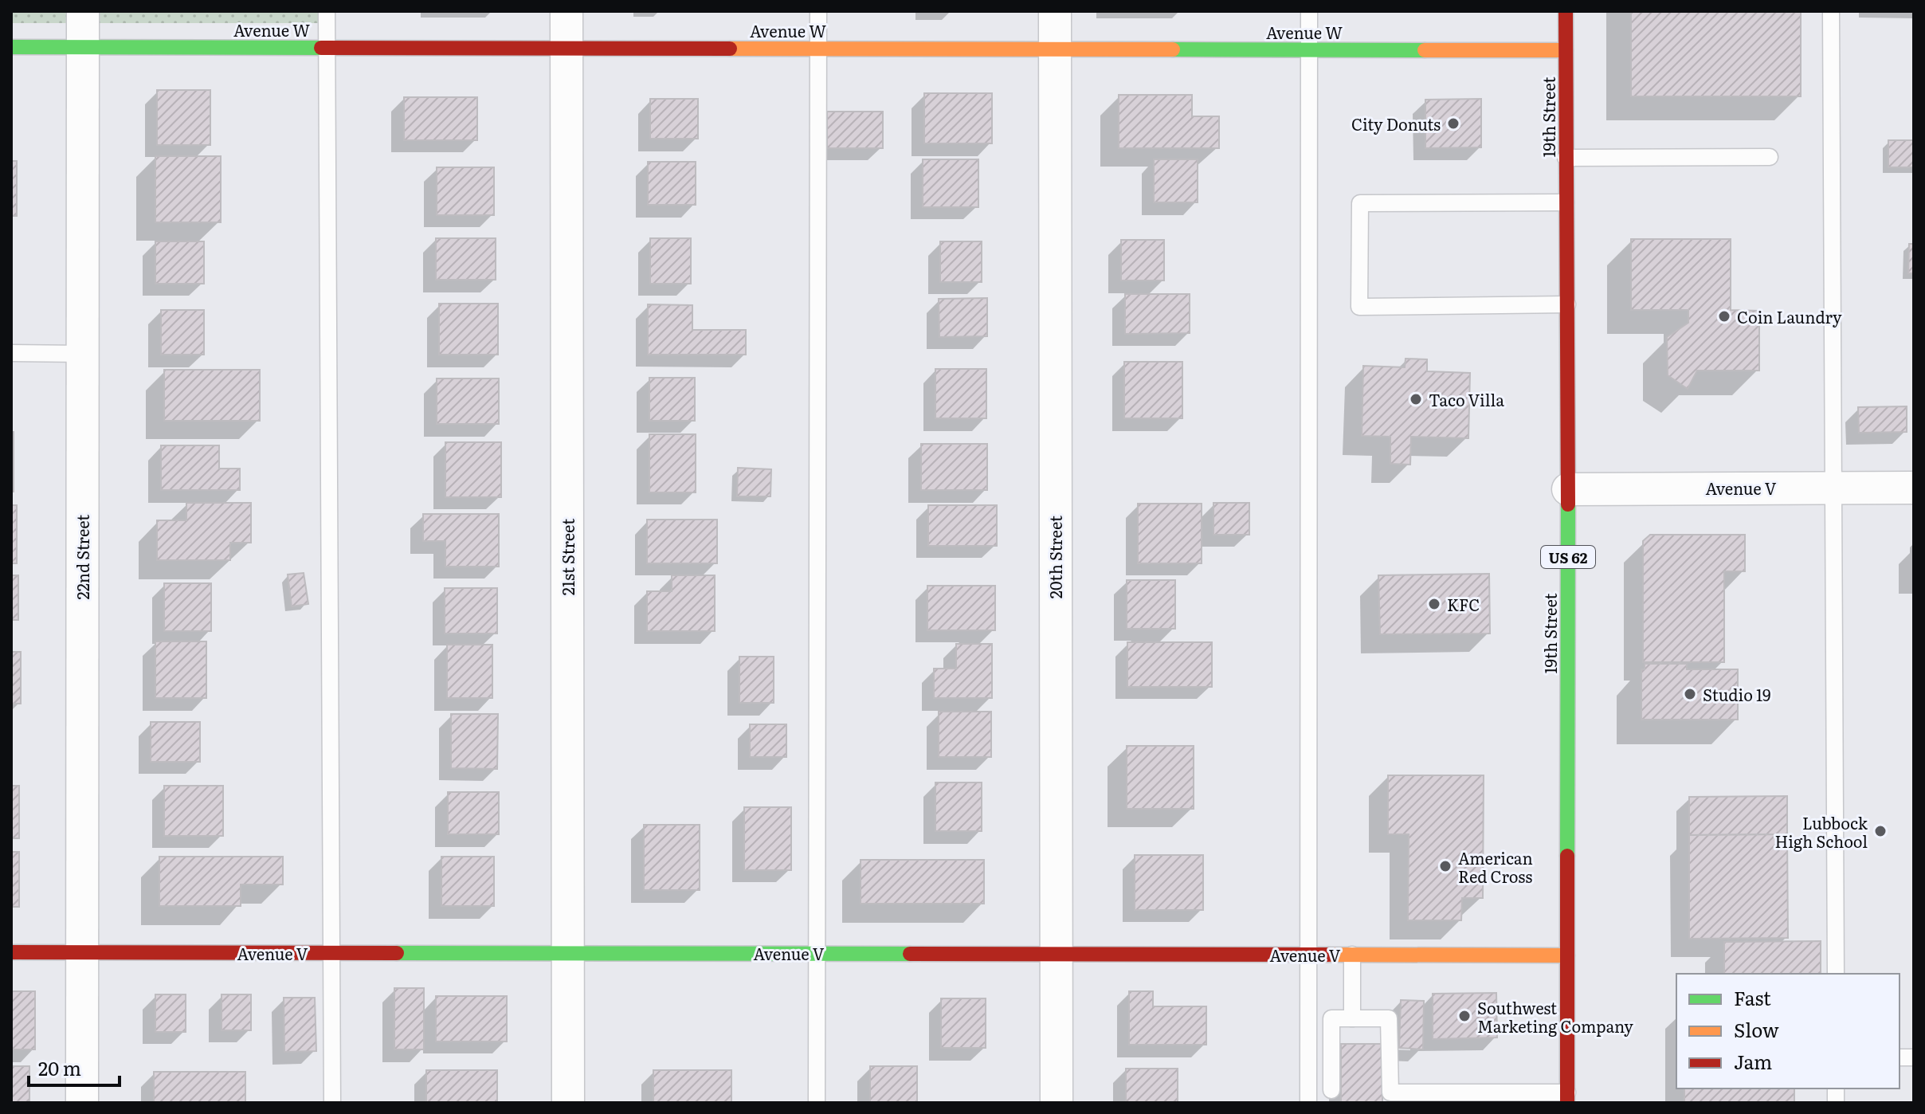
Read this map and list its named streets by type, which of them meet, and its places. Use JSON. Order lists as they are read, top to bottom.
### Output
{
  "streets": {
    "street": [
      "Avenue W",
      "19th Street",
      "Avenue V",
      "22nd Street",
      "21st Street",
      "20th Street",
      "US 62"
    ]
  },
  "crossings": [
    ["Avenue W", "19th Street"],
    ["Avenue W", "22nd Street"],
    ["Avenue W", "21st Street"],
    ["Avenue W", "20th Street"],
    ["19th Street", "Avenue V"],
    ["Avenue V", "22nd Street"],
    ["Avenue V", "21st Street"],
    ["Avenue V", "20th Street"]
  ],
  "places": [
    "City Donuts",
    "Coin Laundry",
    "Taco Villa",
    "KFC",
    "Studio 19",
    "Lubbock High School",
    "American Red Cross",
    "Southwest Marketing Company"
  ],
  "legend": ["Fast", "Slow", "Jam"],
  "scale_bar": "20 m"
}
